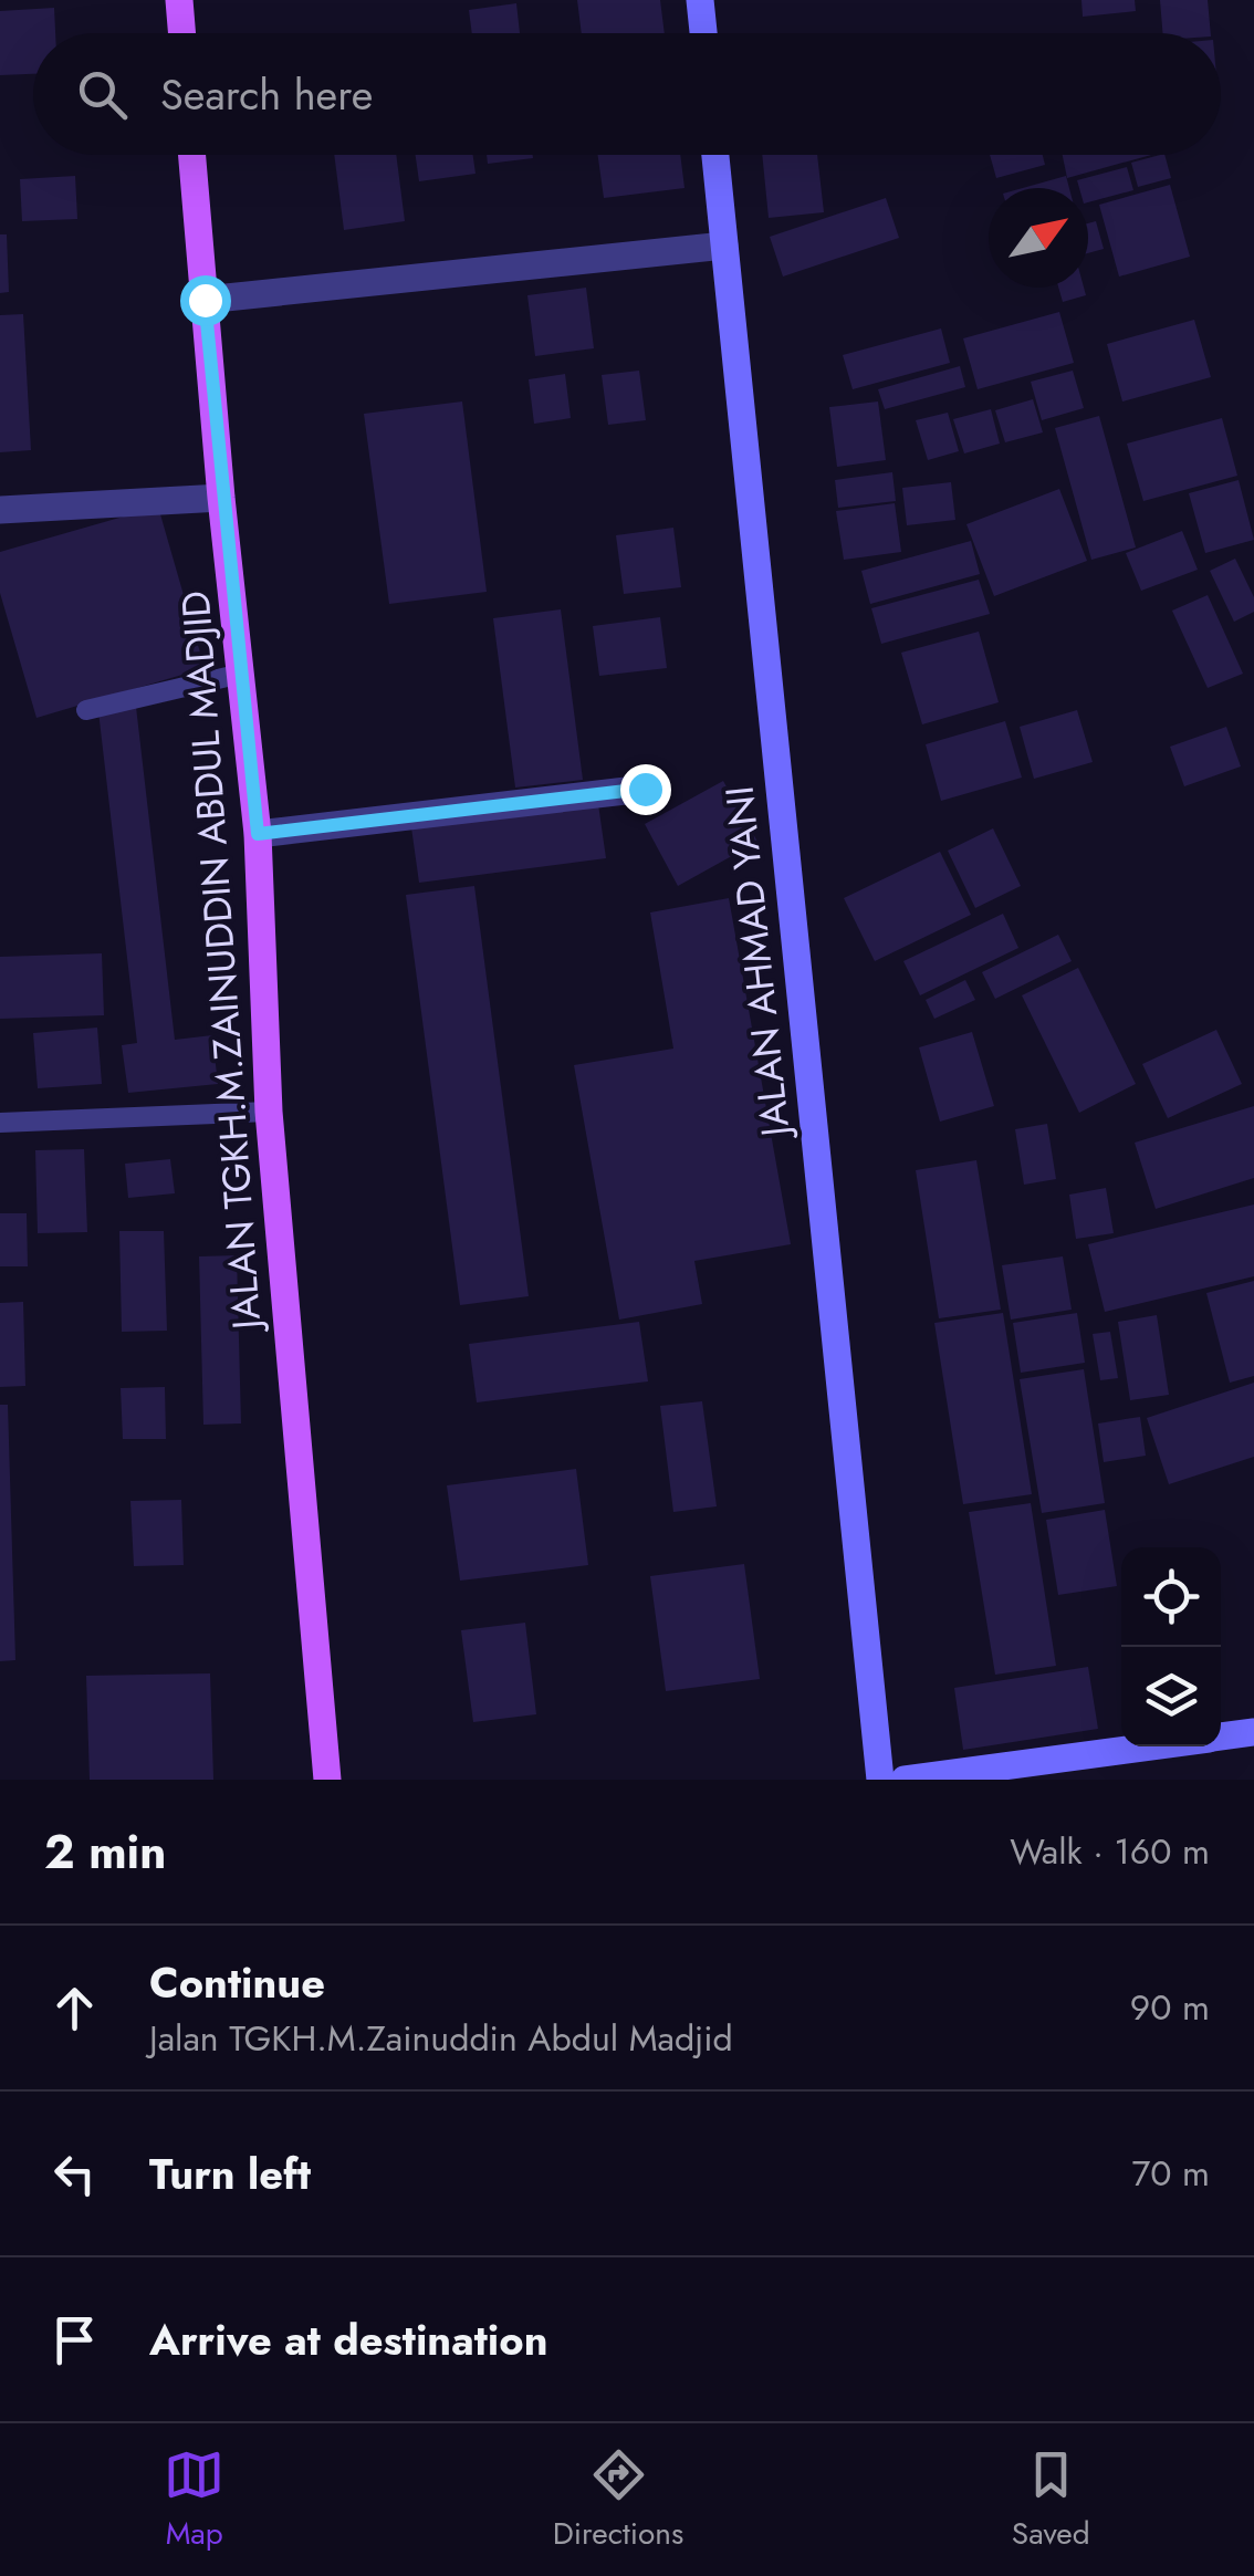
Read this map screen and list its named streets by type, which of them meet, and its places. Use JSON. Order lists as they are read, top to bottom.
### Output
{
  "streets": {
    "main road": ["JALAN TGKH.M.ZAINUDDIN ABDUL MADJID"],
    "street": ["JALAN AHMAD YANI"]
  },
  "north": "top right",
  "page": {
    "search": "Search here",
    "heading": ["2 min", "Walk · 160 m"],
    "list": [
      ["Continue", "Jalan TGKH.M.Zainuddin Abdul Madjid", "90 m"],
      ["Turn left", "70 m"],
      "Arrive at destination"
    ],
    "nav": ["Map", "Directions", "Saved"]
  }
}
